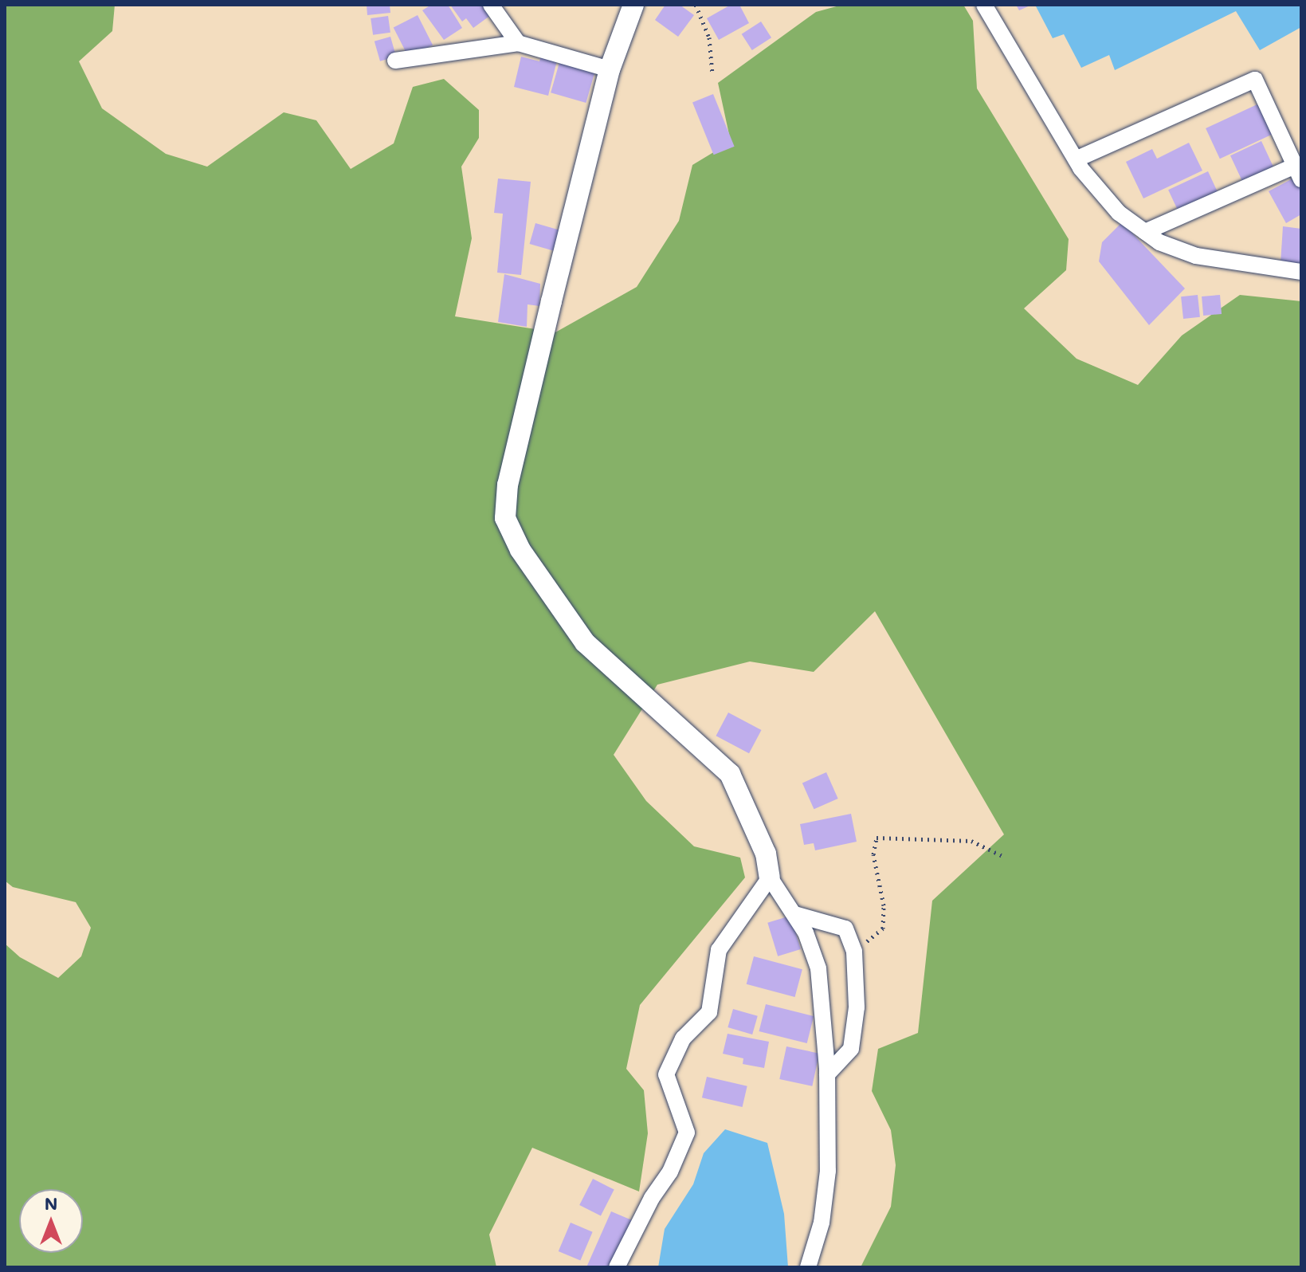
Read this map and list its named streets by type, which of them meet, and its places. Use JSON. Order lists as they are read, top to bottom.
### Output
{
  "north": "top"
}
